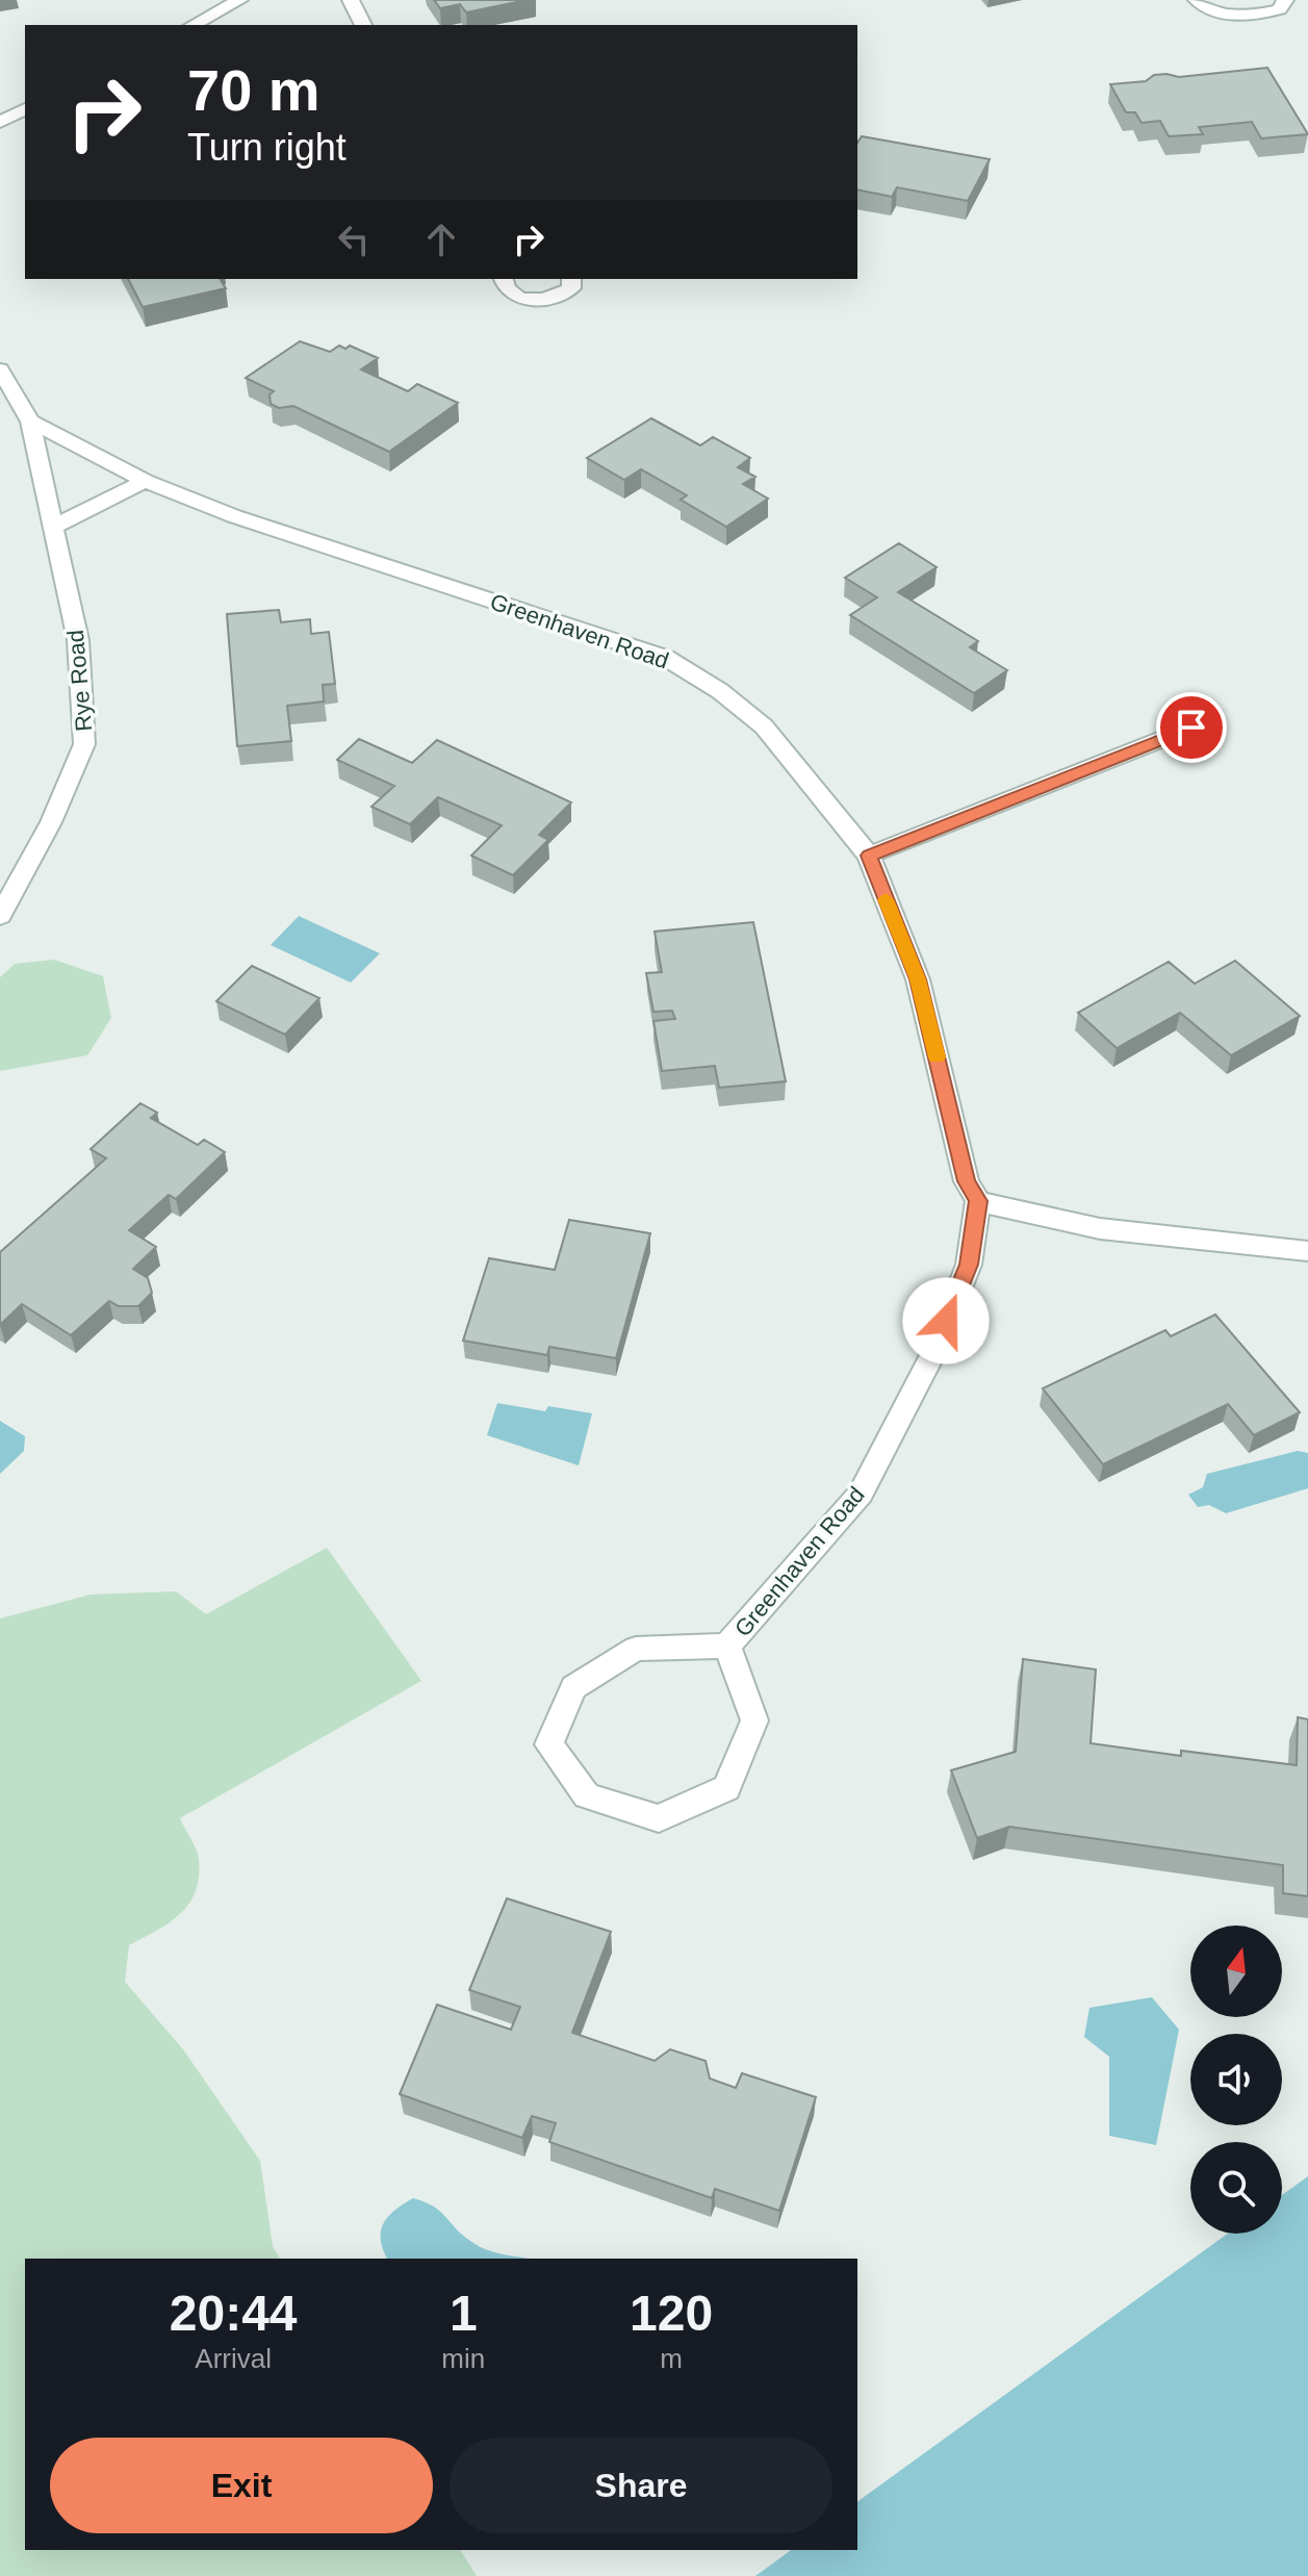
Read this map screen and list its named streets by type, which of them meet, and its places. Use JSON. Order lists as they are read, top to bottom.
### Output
{
  "streets": {
    "street": ["Greenhaven Road", "Rye Road"]
  },
  "crossings": [
    ["Greenhaven Road", "Rye Road"]
  ],
  "north": "top",
  "page": {
    "turn": ["70 m", "Turn right"],
    "eta": [
      "20:44",
      "Arrival",
      "1",
      "min",
      "120",
      "m"
    ],
    "buttons": ["Exit", "Share"]
  }
}
